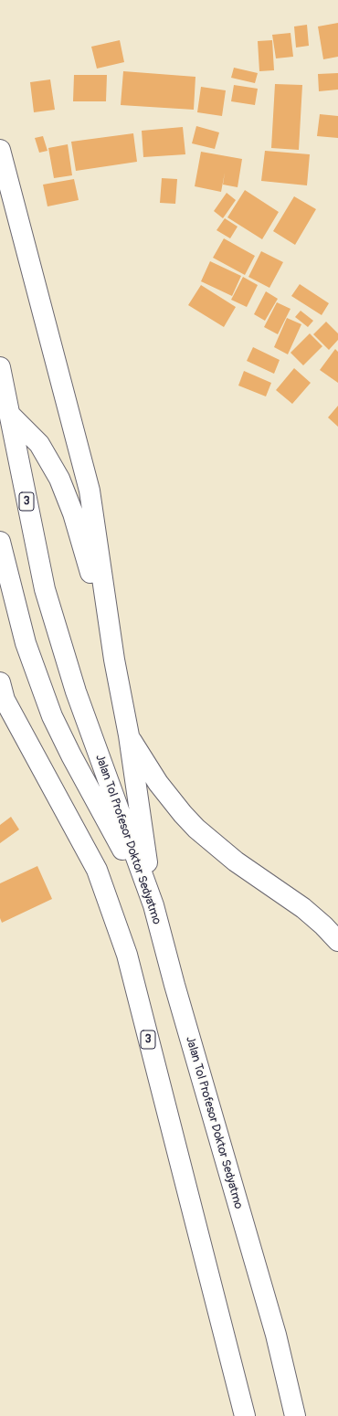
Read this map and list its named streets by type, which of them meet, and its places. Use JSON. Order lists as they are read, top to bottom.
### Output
{
  "streets": {
    "highway": ["3", "Jalan Tol Profesor Doktor Sedyatmo"]
  }
}
